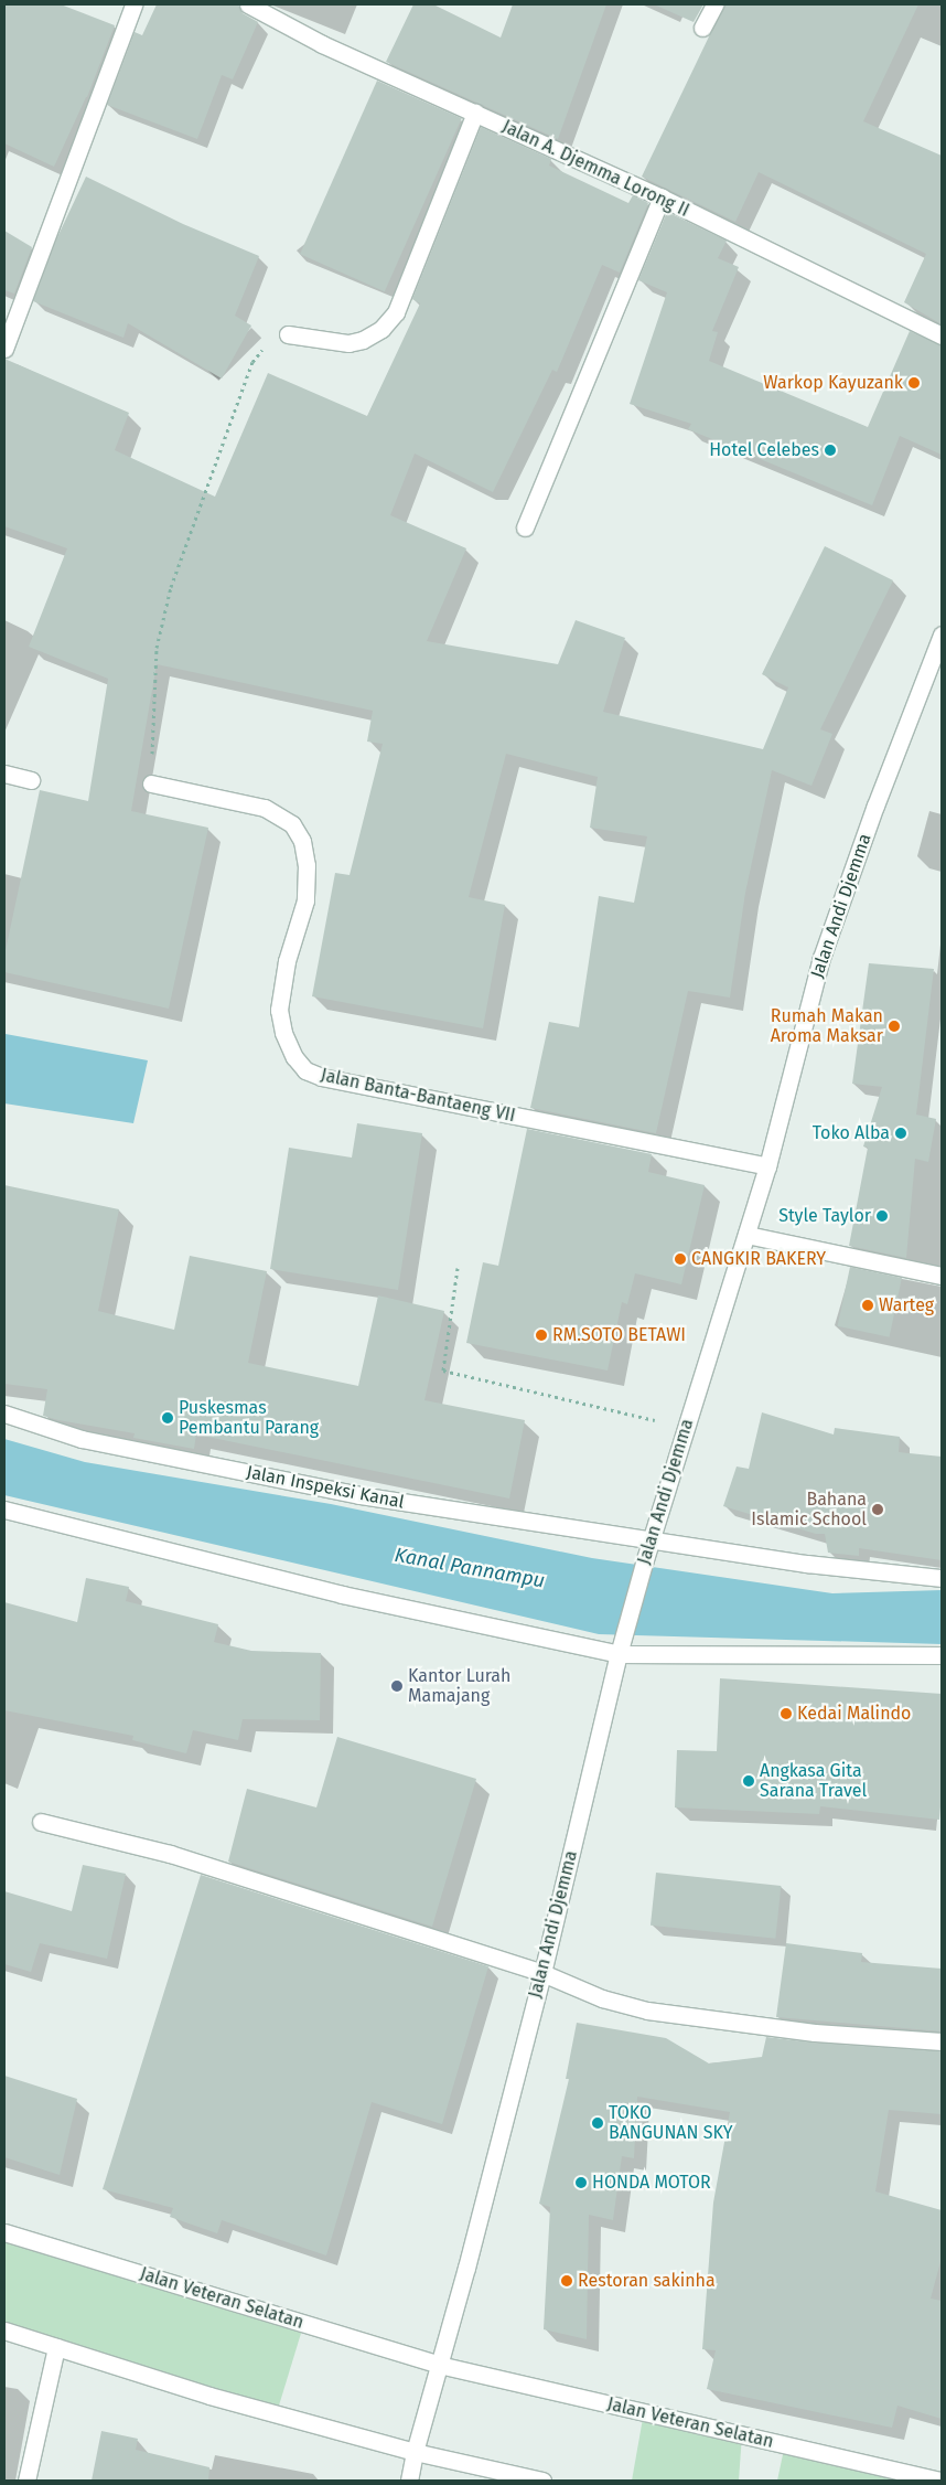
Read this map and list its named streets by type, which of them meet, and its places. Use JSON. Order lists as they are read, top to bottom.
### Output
{
  "streets": {
    "street": [
      "Jalan A. Djemma Lorong II",
      "Jalan Andi Djemma",
      "Jalan Banta-Bantaeng VII",
      "Jalan Inspeksi Kanal",
      "Jalan Veteran Selatan"
    ]
  },
  "crossings": [
    ["Jalan Andi Djemma", "Jalan Banta-Bantaeng VII"],
    ["Jalan Andi Djemma", "Jalan Inspeksi Kanal"],
    ["Jalan Andi Djemma", "Jalan Veteran Selatan"]
  ],
  "water": ["Kanal Pannampu"],
  "places": [
    "Warkop Kayuzank",
    "Hotel Celebes",
    "Rumah Makan Aroma Maksar",
    "Toko Alba",
    "Style Taylor",
    "CANGKIR BAKERY",
    "Warteg",
    "RM.SOTO BETAWI",
    "Puskesmas Pembantu Parang",
    "Bahana Islamic School",
    "Kantor Lurah Mamajang",
    "Kedai Malindo",
    "Angkasa Gita Sarana Travel",
    "TOKO BANGUNAN SKY",
    "HONDA MOTOR",
    "Restoran sakinha"
  ]
}
